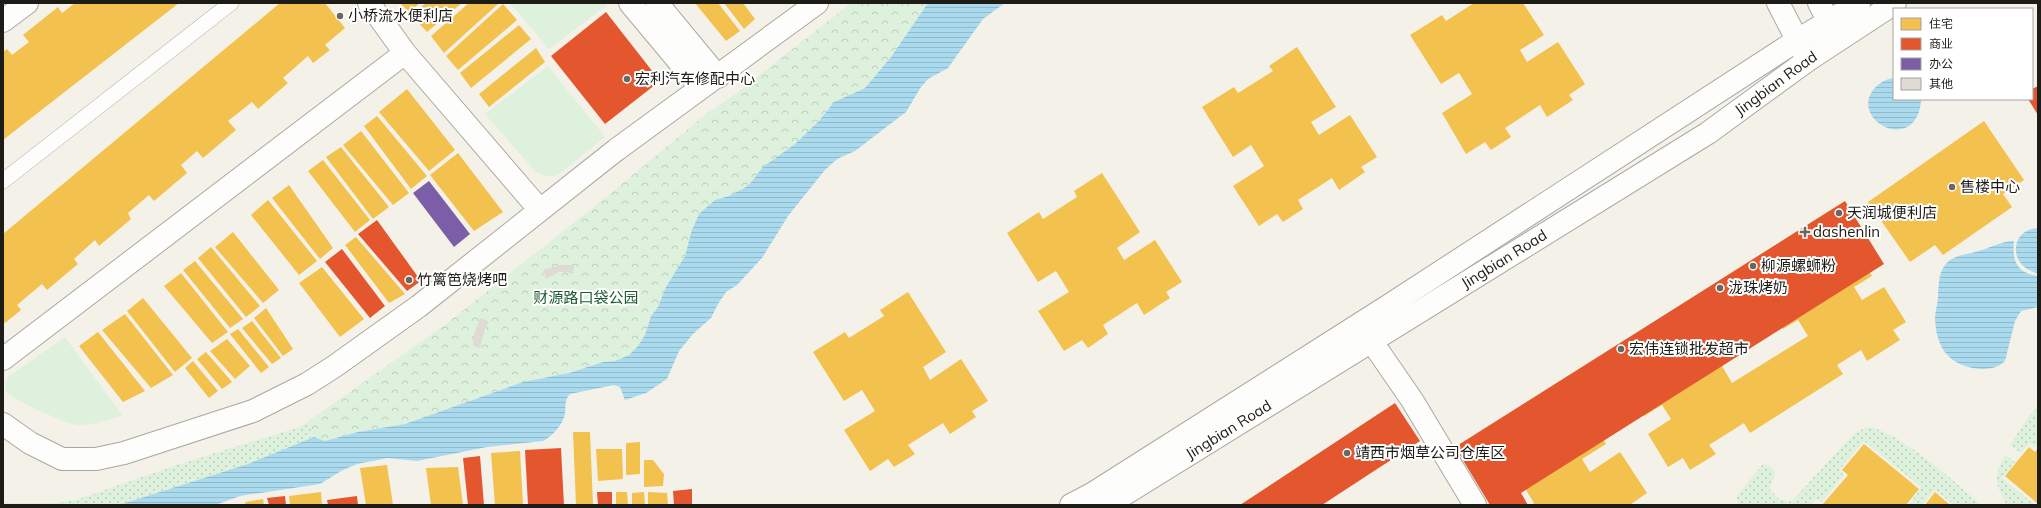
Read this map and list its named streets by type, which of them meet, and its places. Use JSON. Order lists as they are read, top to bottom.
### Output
{
  "streets": {
    "street": ["Jingbian Road"]
  },
  "parks": ["财源路口袋公园"],
  "places": {
    "other": [
      "小桥流水便利店",
      "宏利汽车修配中心",
      "售楼中心",
      "天润城便利店",
      "柳源螺蛳粉",
      "竹篱笆烧烤吧",
      "泷珠烤奶",
      "宏伟连锁批发超市",
      "靖西市烟草公司仓库区"
    ],
    "health": ["dashenlin"]
  },
  "legend": [
    "住宅",
    "商业",
    "办公",
    "其他"
  ]
}
